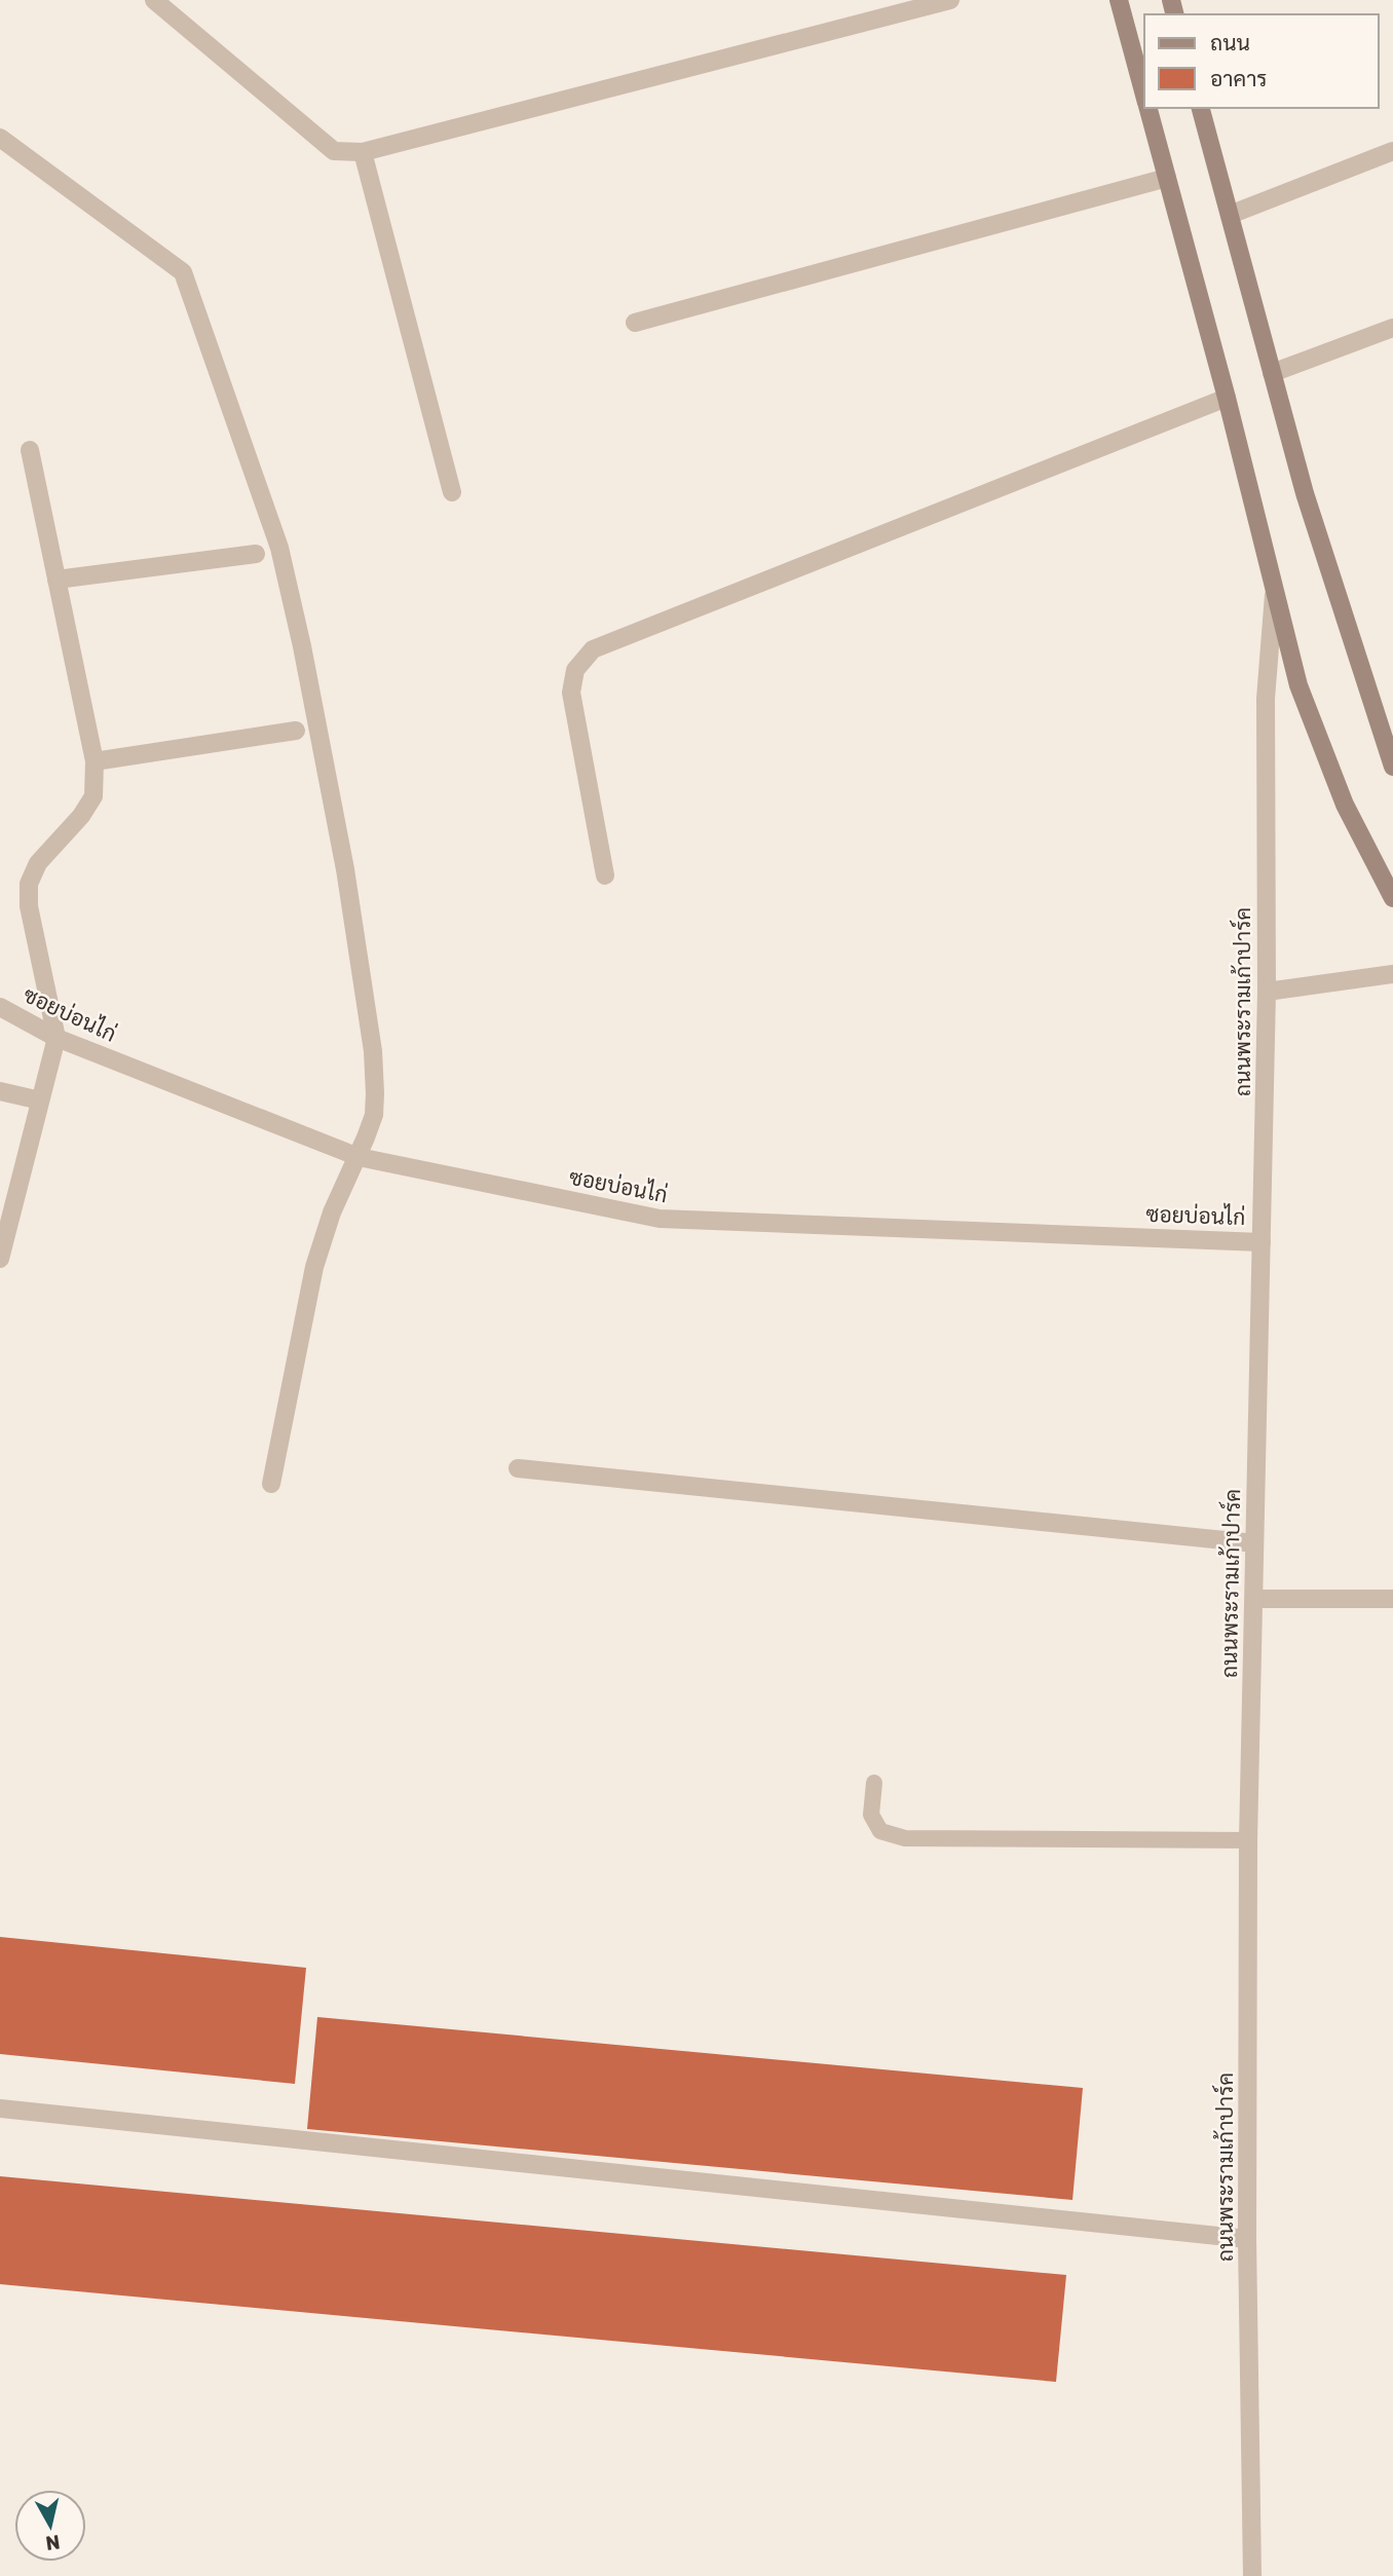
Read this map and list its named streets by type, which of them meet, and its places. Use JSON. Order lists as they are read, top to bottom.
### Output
{
  "streets": {
    "street": ["ถนนพระรามเก้าปาร์ค", "ซอยบ่อนไก่"]
  },
  "crossings": [
    ["ถนนพระรามเก้าปาร์ค", "ซอยบ่อนไก่"]
  ],
  "legend": ["ถนน", "อาคาร"],
  "north": "bottom"
}
